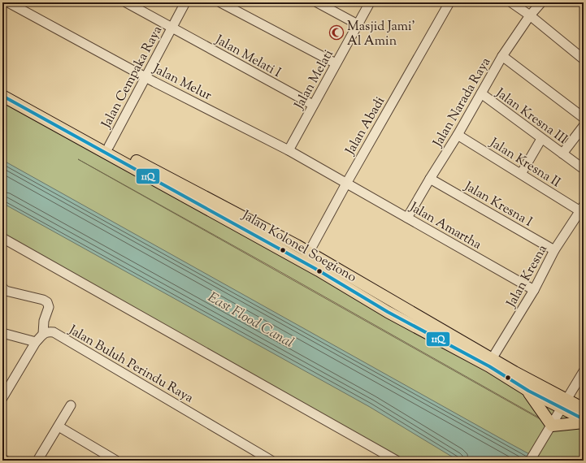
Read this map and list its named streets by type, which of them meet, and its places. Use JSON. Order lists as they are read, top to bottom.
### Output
{
  "streets": {
    "main road": ["Jalan Kolonel Soegiono"],
    "street": [
      "Jalan Melati I",
      "Jalan Cempaka Raya",
      "Jalan Melati",
      "Jalan Melur",
      "Jalan Narada Raya",
      "Jalan Kresna III",
      "Jalan Abadi",
      "Jalan Kresna II",
      "Jalan Kresna I",
      "Jalan Amartha",
      "Jalan Kresna",
      "Jalan Buluh Perindu Raya"
    ]
  },
  "crossings": [
    ["Jalan Melati I", "Jalan Cempaka Raya"],
    ["Jalan Melati I", "Jalan Melati"],
    ["Jalan Cempaka Raya", "Jalan Melur"],
    ["Jalan Cempaka Raya", "Jalan Kolonel Soegiono"],
    ["Jalan Melati", "Jalan Melur"],
    ["Jalan Melur", "Jalan Abadi"],
    ["Jalan Melur", "Jalan Amartha"],
    ["Jalan Narada Raya", "Jalan Kresna III"],
    ["Jalan Narada Raya", "Jalan Kresna II"],
    ["Jalan Narada Raya", "Jalan Kresna I"],
    ["Jalan Narada Raya", "Jalan Amartha"],
    ["Jalan Abadi", "Jalan Amartha"],
    ["Jalan Abadi", "Jalan Kolonel Soegiono"],
    ["Jalan Kresna II", "Jalan Kresna"],
    ["Jalan Kresna I", "Jalan Kresna"],
    ["Jalan Amartha", "Jalan Kresna"],
    ["Jalan Kolonel Soegiono", "Jalan Kresna"]
  ],
  "water": ["East Flood Canal"],
  "places": {
    "mosque": ["Masjid Jami' Al Amin"]
  },
  "lines": ["transit line 11Q"]
}
